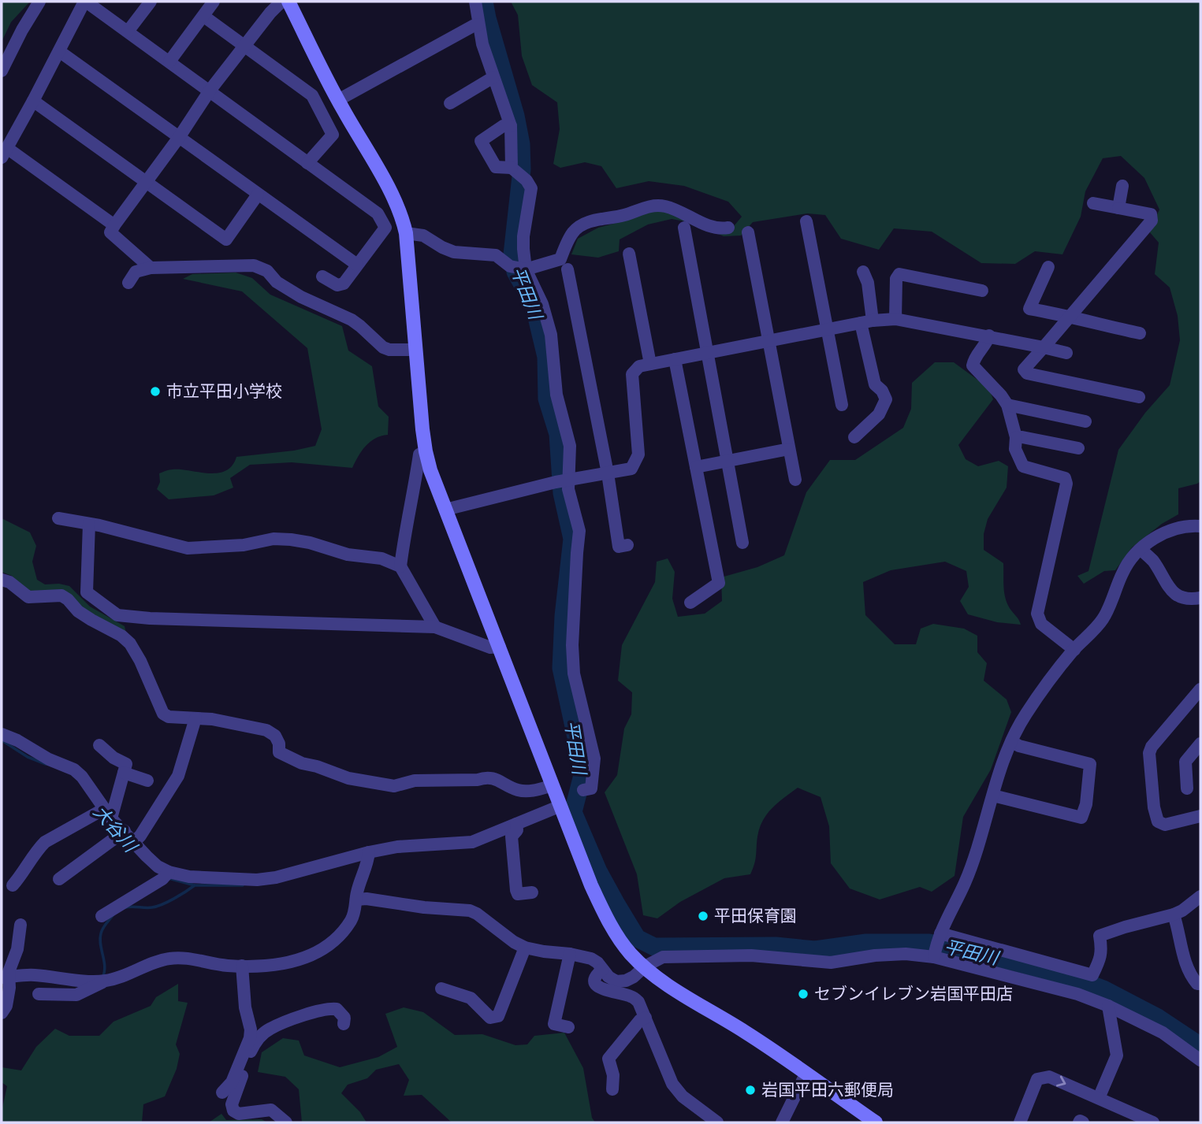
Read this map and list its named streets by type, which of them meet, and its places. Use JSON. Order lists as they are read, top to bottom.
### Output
{
  "water": ["平田川", "大谷川"],
  "places": [
    "市立平田小学校",
    "平田保育園",
    "セブンイレブン岩国平田店",
    "岩国平田六郵便局"
  ]
}
